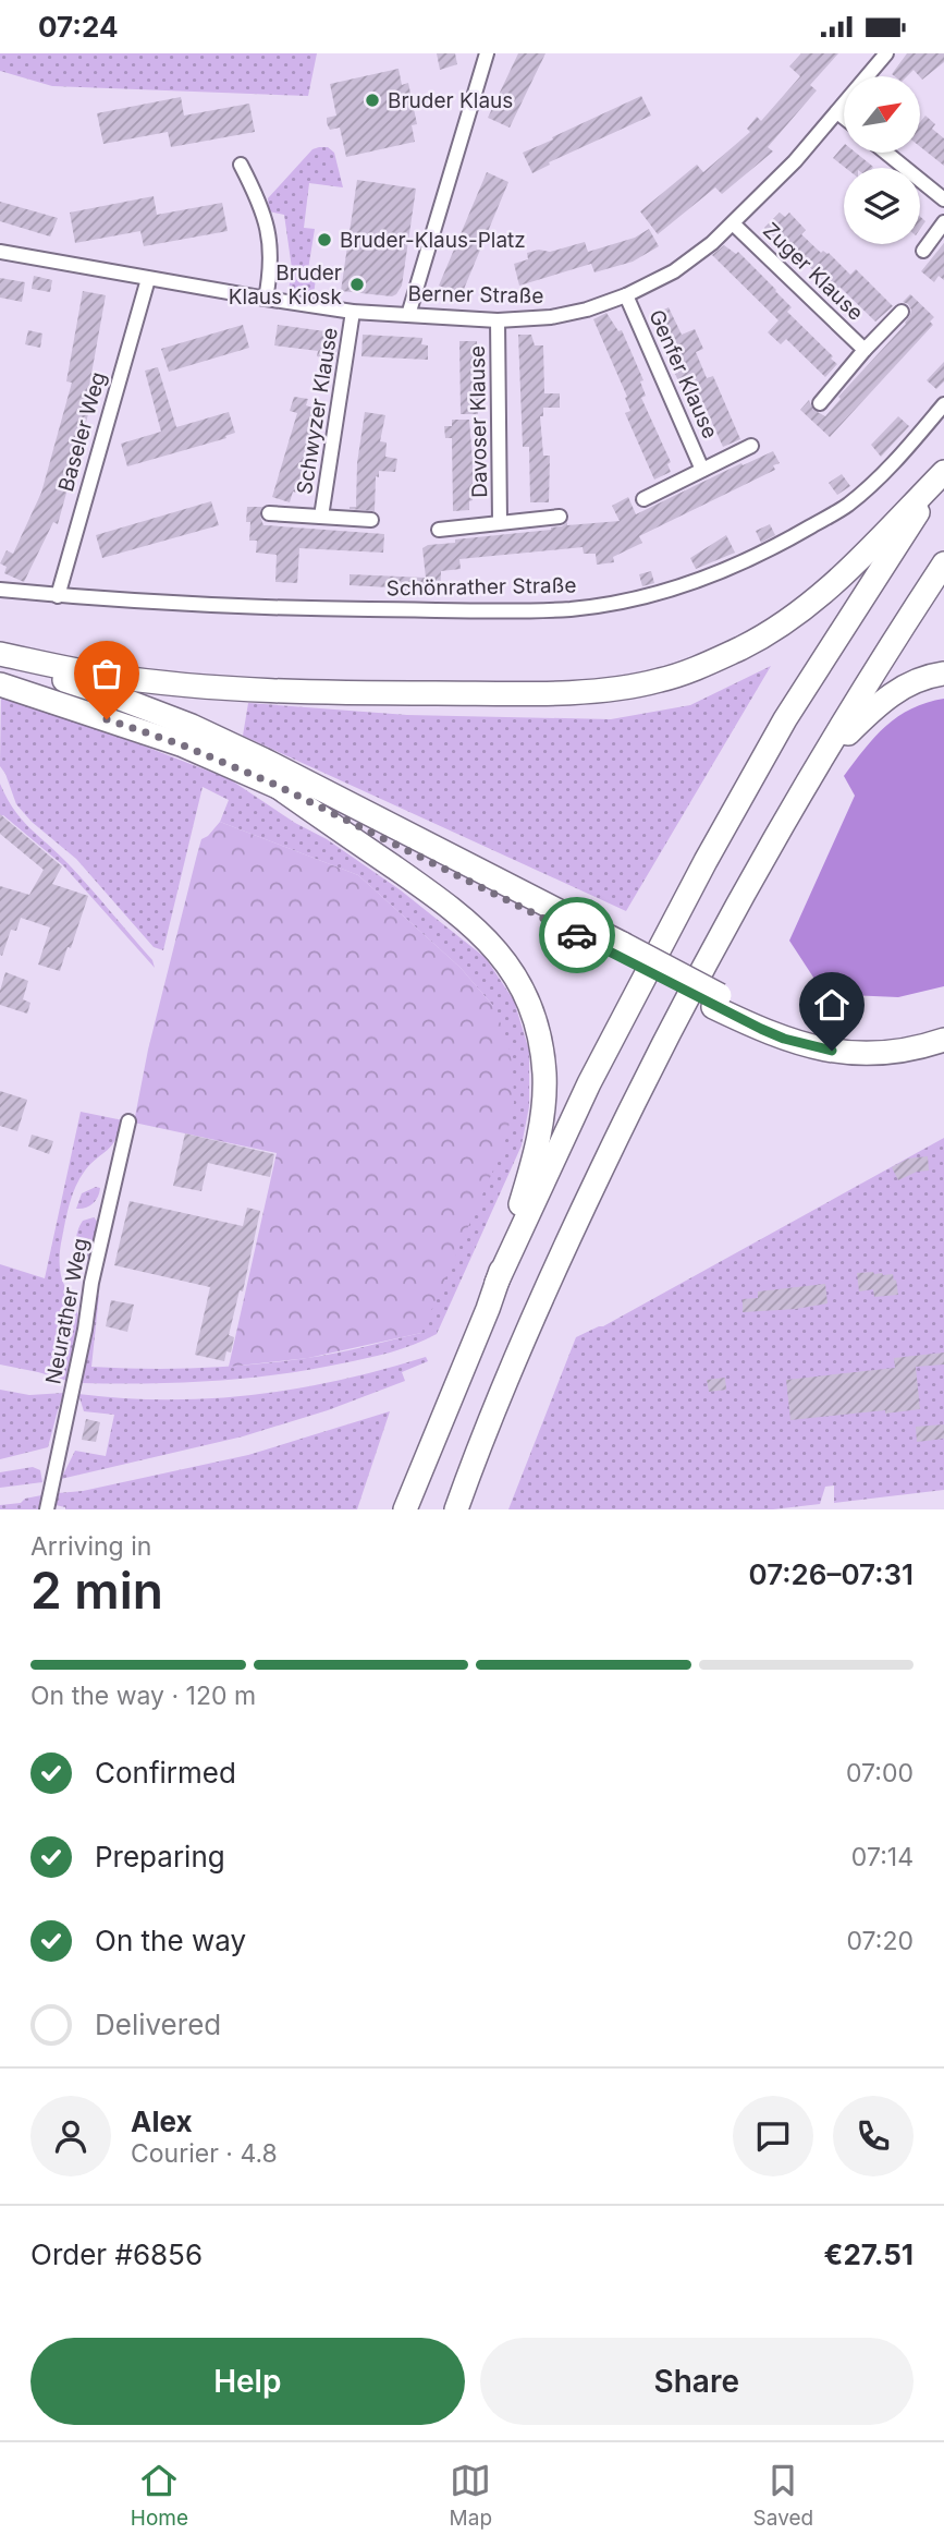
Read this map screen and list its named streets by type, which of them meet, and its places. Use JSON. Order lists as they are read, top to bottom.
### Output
{
  "streets": {
    "street": [
      "Zuger Klause",
      "Berner Straße",
      "Genfer Klause",
      "Schwyzer Klause",
      "Davoser Klause",
      "Baseler Weg",
      "Schönrather Straße",
      "Neurather Weg"
    ]
  },
  "crossings": [
    ["Zuger Klause", "Berner Straße"],
    ["Berner Straße", "Genfer Klause"],
    ["Berner Straße", "Schwyzer Klause"],
    ["Berner Straße", "Davoser Klause"],
    ["Berner Straße", "Baseler Weg"],
    ["Baseler Weg", "Schönrather Straße"]
  ],
  "places": ["Bruder Klaus", "Bruder-Klaus-Platz", "Bruder Klaus Kiosk"],
  "north": "top right",
  "page": {
    "status": "07:24",
    "heading": ["2 min", "Arriving in", "07:26–07:31"],
    "panel": [
      "Alex",
      "Courier · 4.8",
      "Order #6856",
      "€27.51"
    ],
    "bar": "On the way · 120 m",
    "list": [
      ["Confirmed", "07:00"],
      ["Preparing", "07:14"],
      ["On the way", "07:20"],
      "Delivered"
    ],
    "buttons": ["Help", "Share"],
    "tabs": ["Home", "Map", "Saved"]
  }
}
